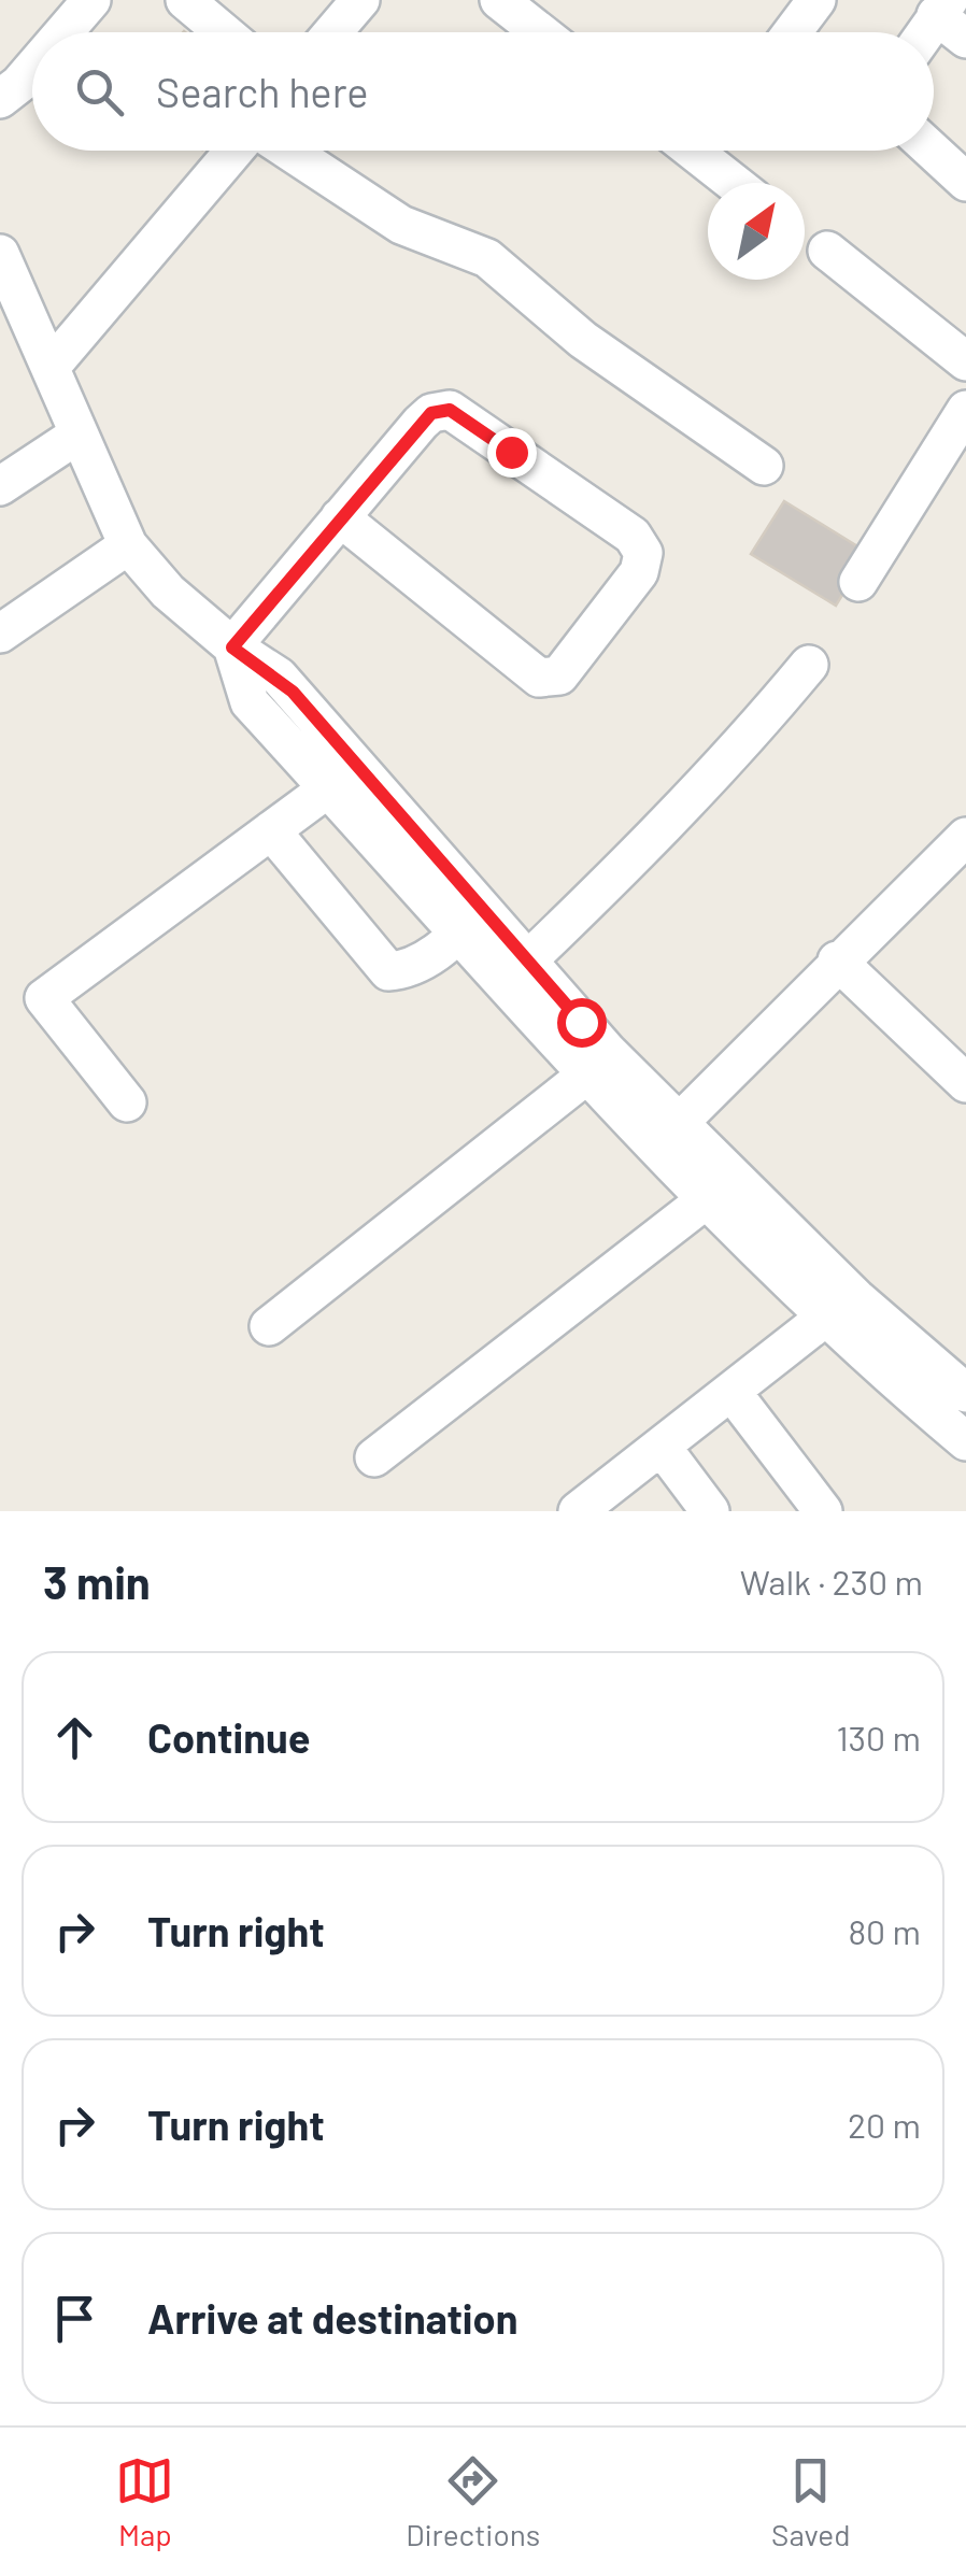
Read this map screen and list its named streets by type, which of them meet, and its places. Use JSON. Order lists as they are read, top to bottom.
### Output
{
  "north": "top right",
  "page": {
    "search": "Search here",
    "heading": ["3 min", "Walk · 230 m"],
    "list": [
      ["Continue", "130 m"],
      ["Turn right", "80 m"],
      ["Turn right", "20 m"],
      "Arrive at destination"
    ],
    "nav": ["Map", "Directions", "Saved"]
  }
}
